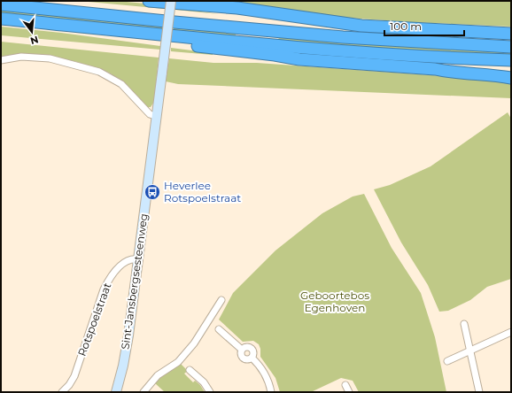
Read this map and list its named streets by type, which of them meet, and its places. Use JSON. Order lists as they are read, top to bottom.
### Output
{
  "streets": {
    "main road": ["Sint-Jansbergsesteenweg"],
    "street": ["Rotspoelstraat"]
  },
  "crossings": [
    ["Sint-Jansbergsesteenweg", "Rotspoelstraat"]
  ],
  "parks": ["Geboortebos Egenhoven"],
  "places": {
    "bus stop": ["Heverlee Rotspoelstraat"]
  },
  "scale_bar": "100 m",
  "north": "bottom"
}
